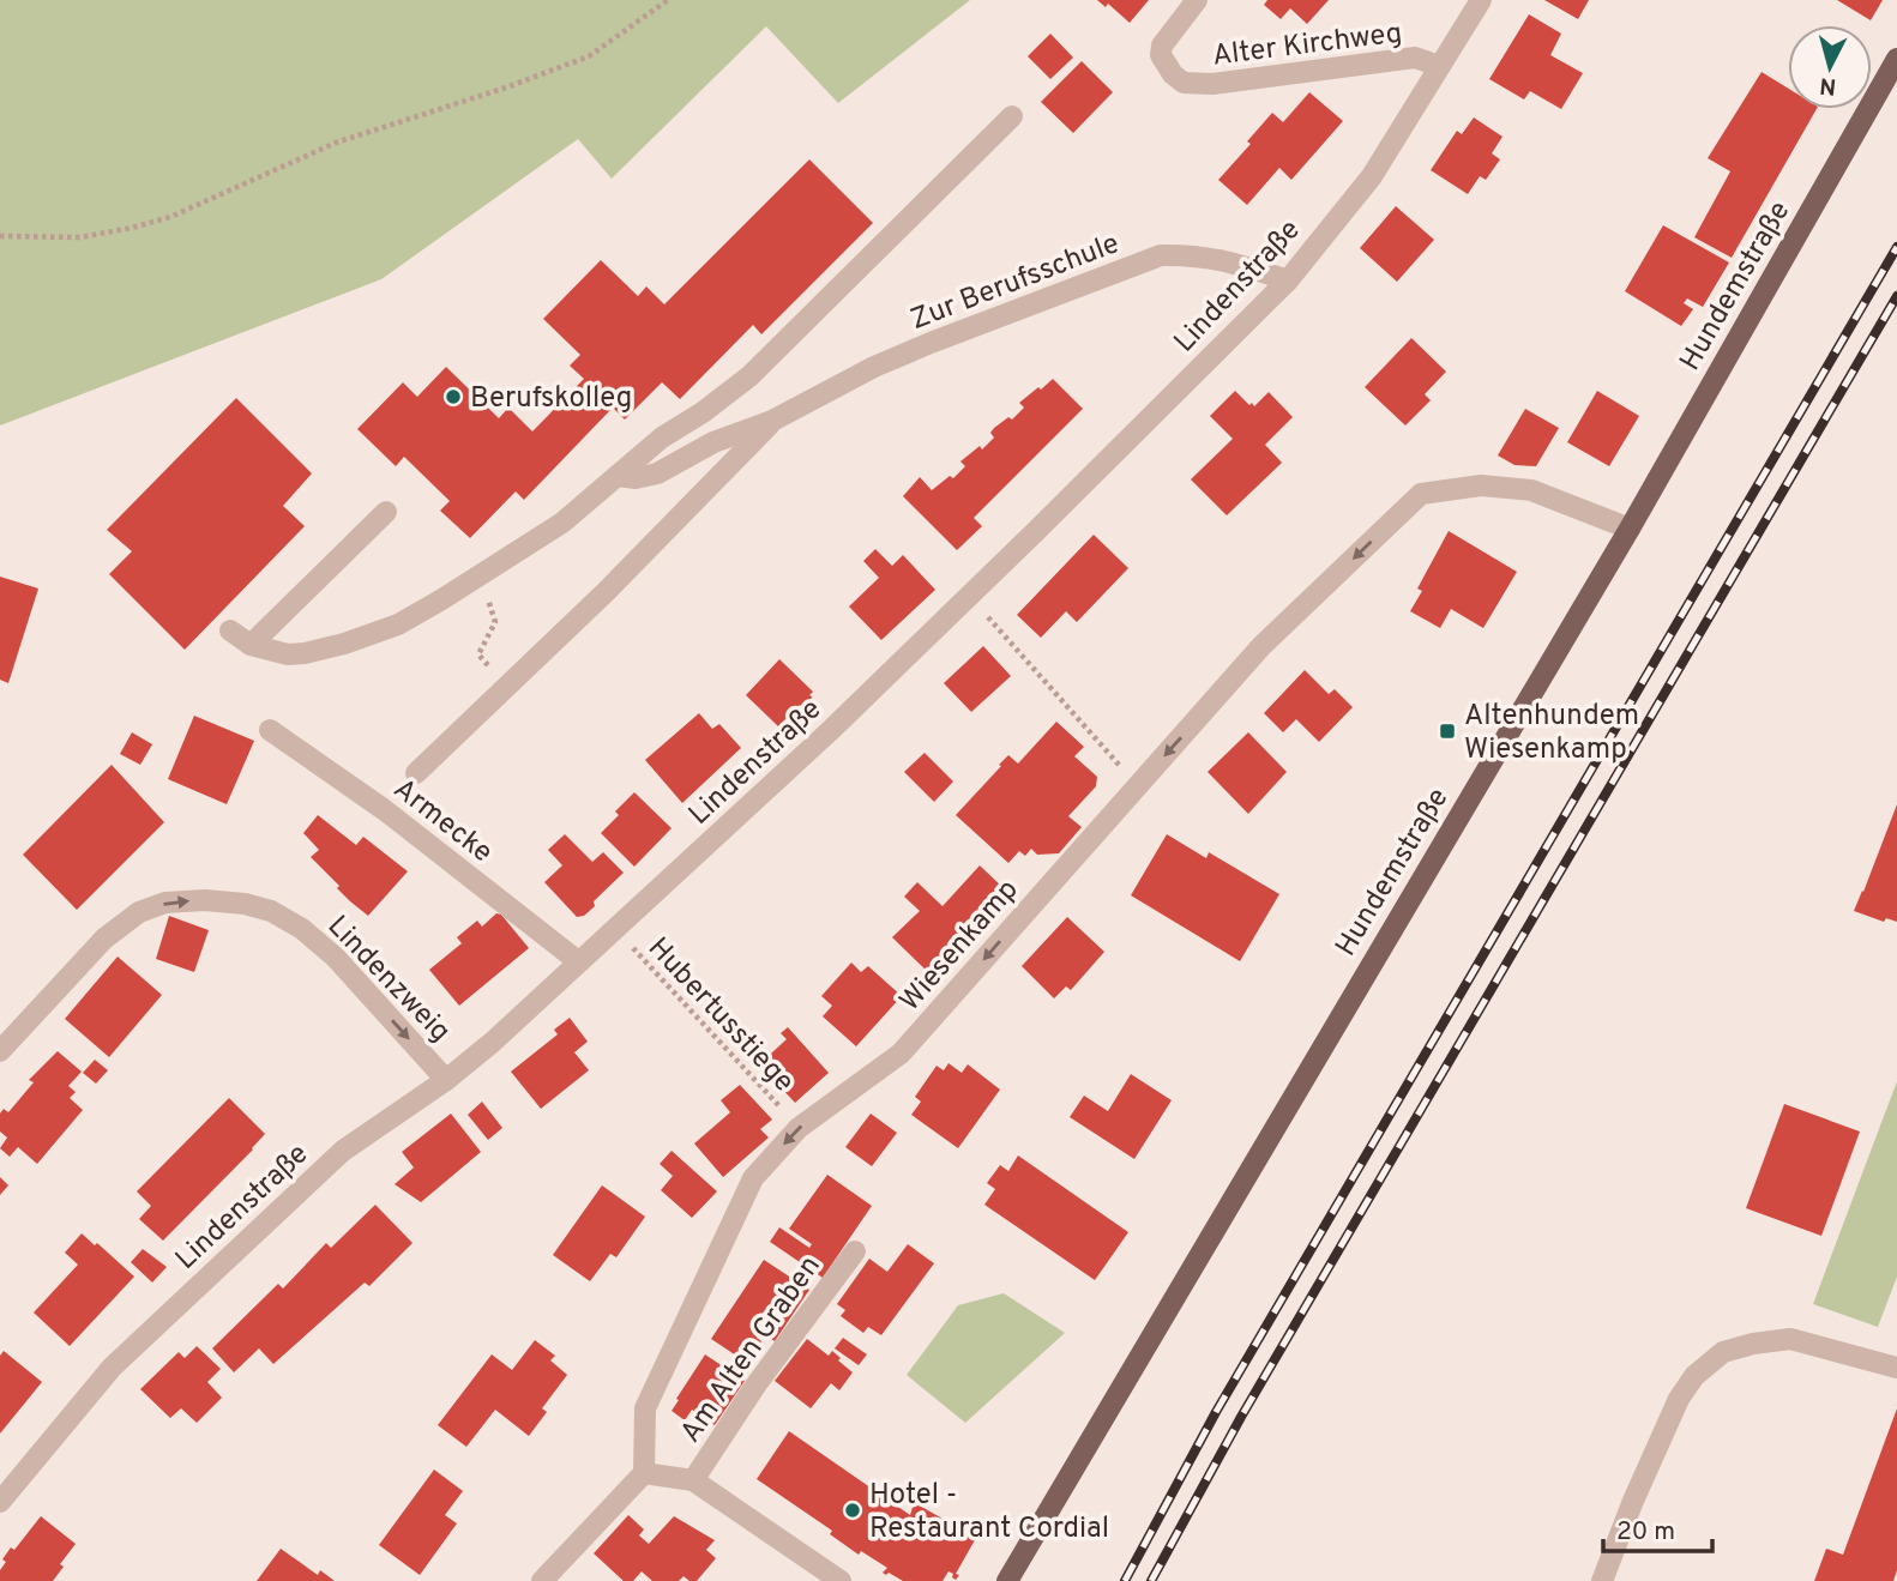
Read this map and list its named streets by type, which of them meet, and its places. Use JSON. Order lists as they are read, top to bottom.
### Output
{
  "streets": {
    "main road": ["Hundemstraße"],
    "street": [
      "Alter Kirchweg",
      "Zur Berufsschule",
      "Lindenstraße",
      "Armecke",
      "Wiesenkamp",
      "Lindenzweig",
      "Am Alten Graben"
    ],
    "path": ["Hubertusstiege"]
  },
  "crossings": [
    ["Alter Kirchweg", "Lindenstraße"],
    ["Zur Berufsschule", "Lindenstraße"],
    ["Lindenstraße", "Armecke"],
    ["Lindenstraße", "Lindenzweig"],
    ["Lindenstraße", "Hubertusstiege"],
    ["Hundemstraße", "Wiesenkamp"],
    ["Wiesenkamp", "Hubertusstiege"]
  ],
  "one_way": ["Wiesenkamp"],
  "places": {
    "other": ["Berufskolleg", "Hotel - Restaurant Cordial"],
    "transit": ["Altenhundem Wiesenkamp"]
  },
  "scale_bar": "20 m",
  "north": "bottom"
}
